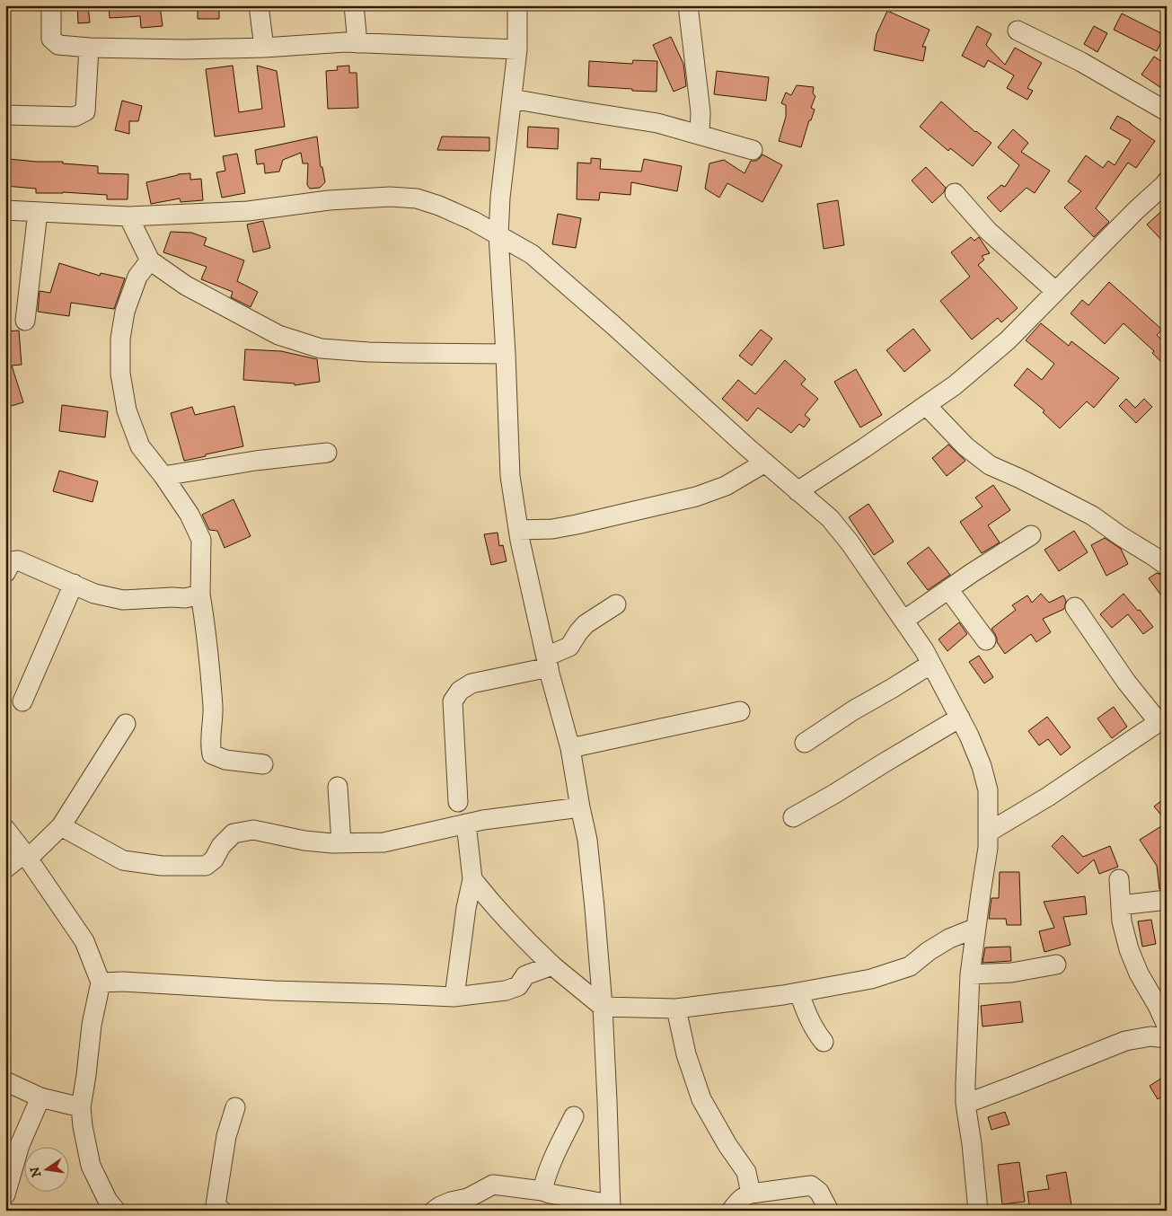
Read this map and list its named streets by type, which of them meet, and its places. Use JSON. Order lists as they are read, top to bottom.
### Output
{
  "north": "left"
}
